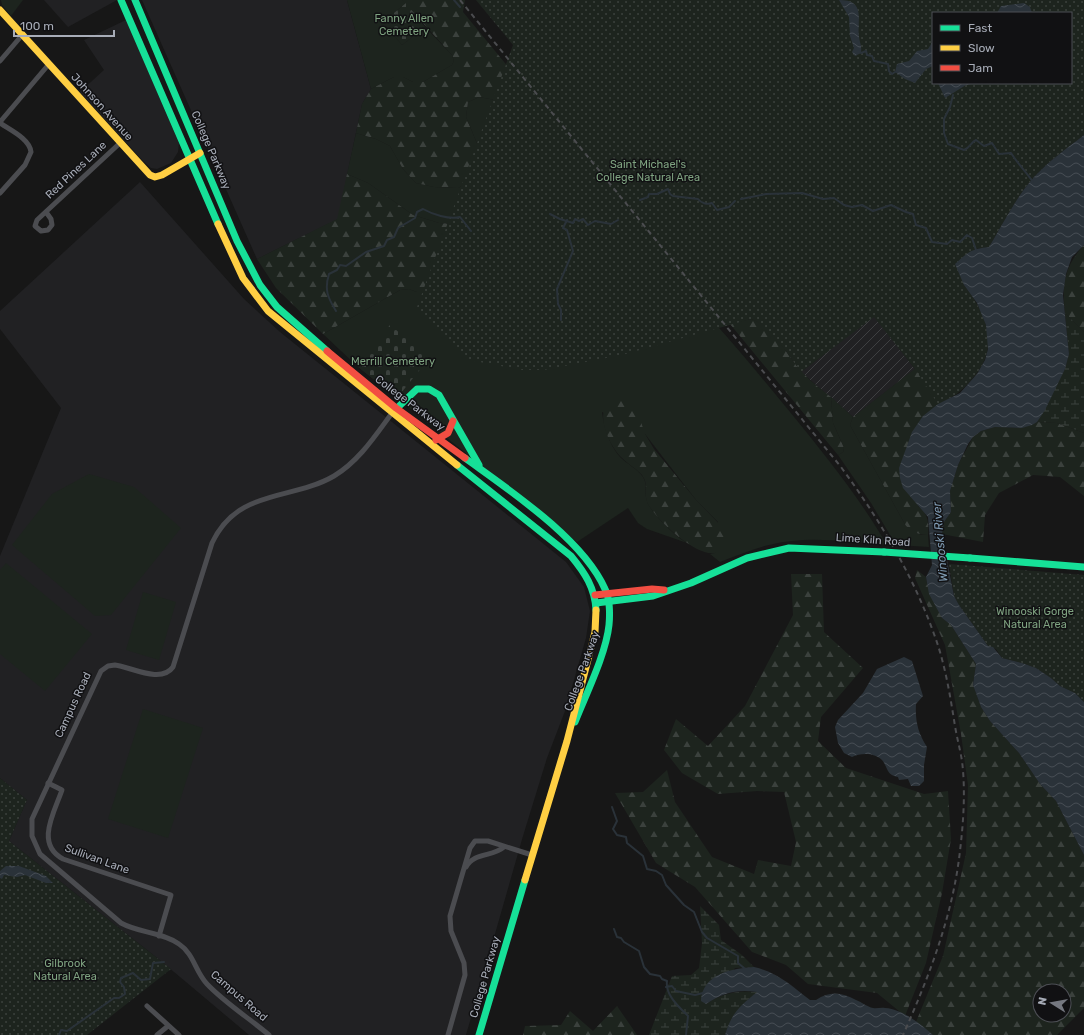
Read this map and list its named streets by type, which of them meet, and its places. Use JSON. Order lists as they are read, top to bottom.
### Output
{
  "streets": {
    "main road": ["Johnson Avenue", "College Parkway", "Lime Kiln Road"],
    "street": ["Red Pines Lane", "Campus Road", "Sullivan Lane"]
  },
  "crossings": [
    ["Johnson Avenue", "College Parkway"],
    ["Johnson Avenue", "Red Pines Lane"],
    ["College Parkway", "Lime Kiln Road"],
    ["College Parkway", "Campus Road"],
    ["Campus Road", "Sullivan Lane"]
  ],
  "water": ["Winooski River"],
  "parks": [
    "Fanny Allen Cemetery",
    "Saint Michael's College Natural Area",
    "Merrill Cemetery",
    "Winooski Gorge Natural Area",
    "Gilbrook Natural Area"
  ],
  "legend": ["Fast", "Slow", "Jam"],
  "scale_bar": "100 m",
  "north": "left"
}
